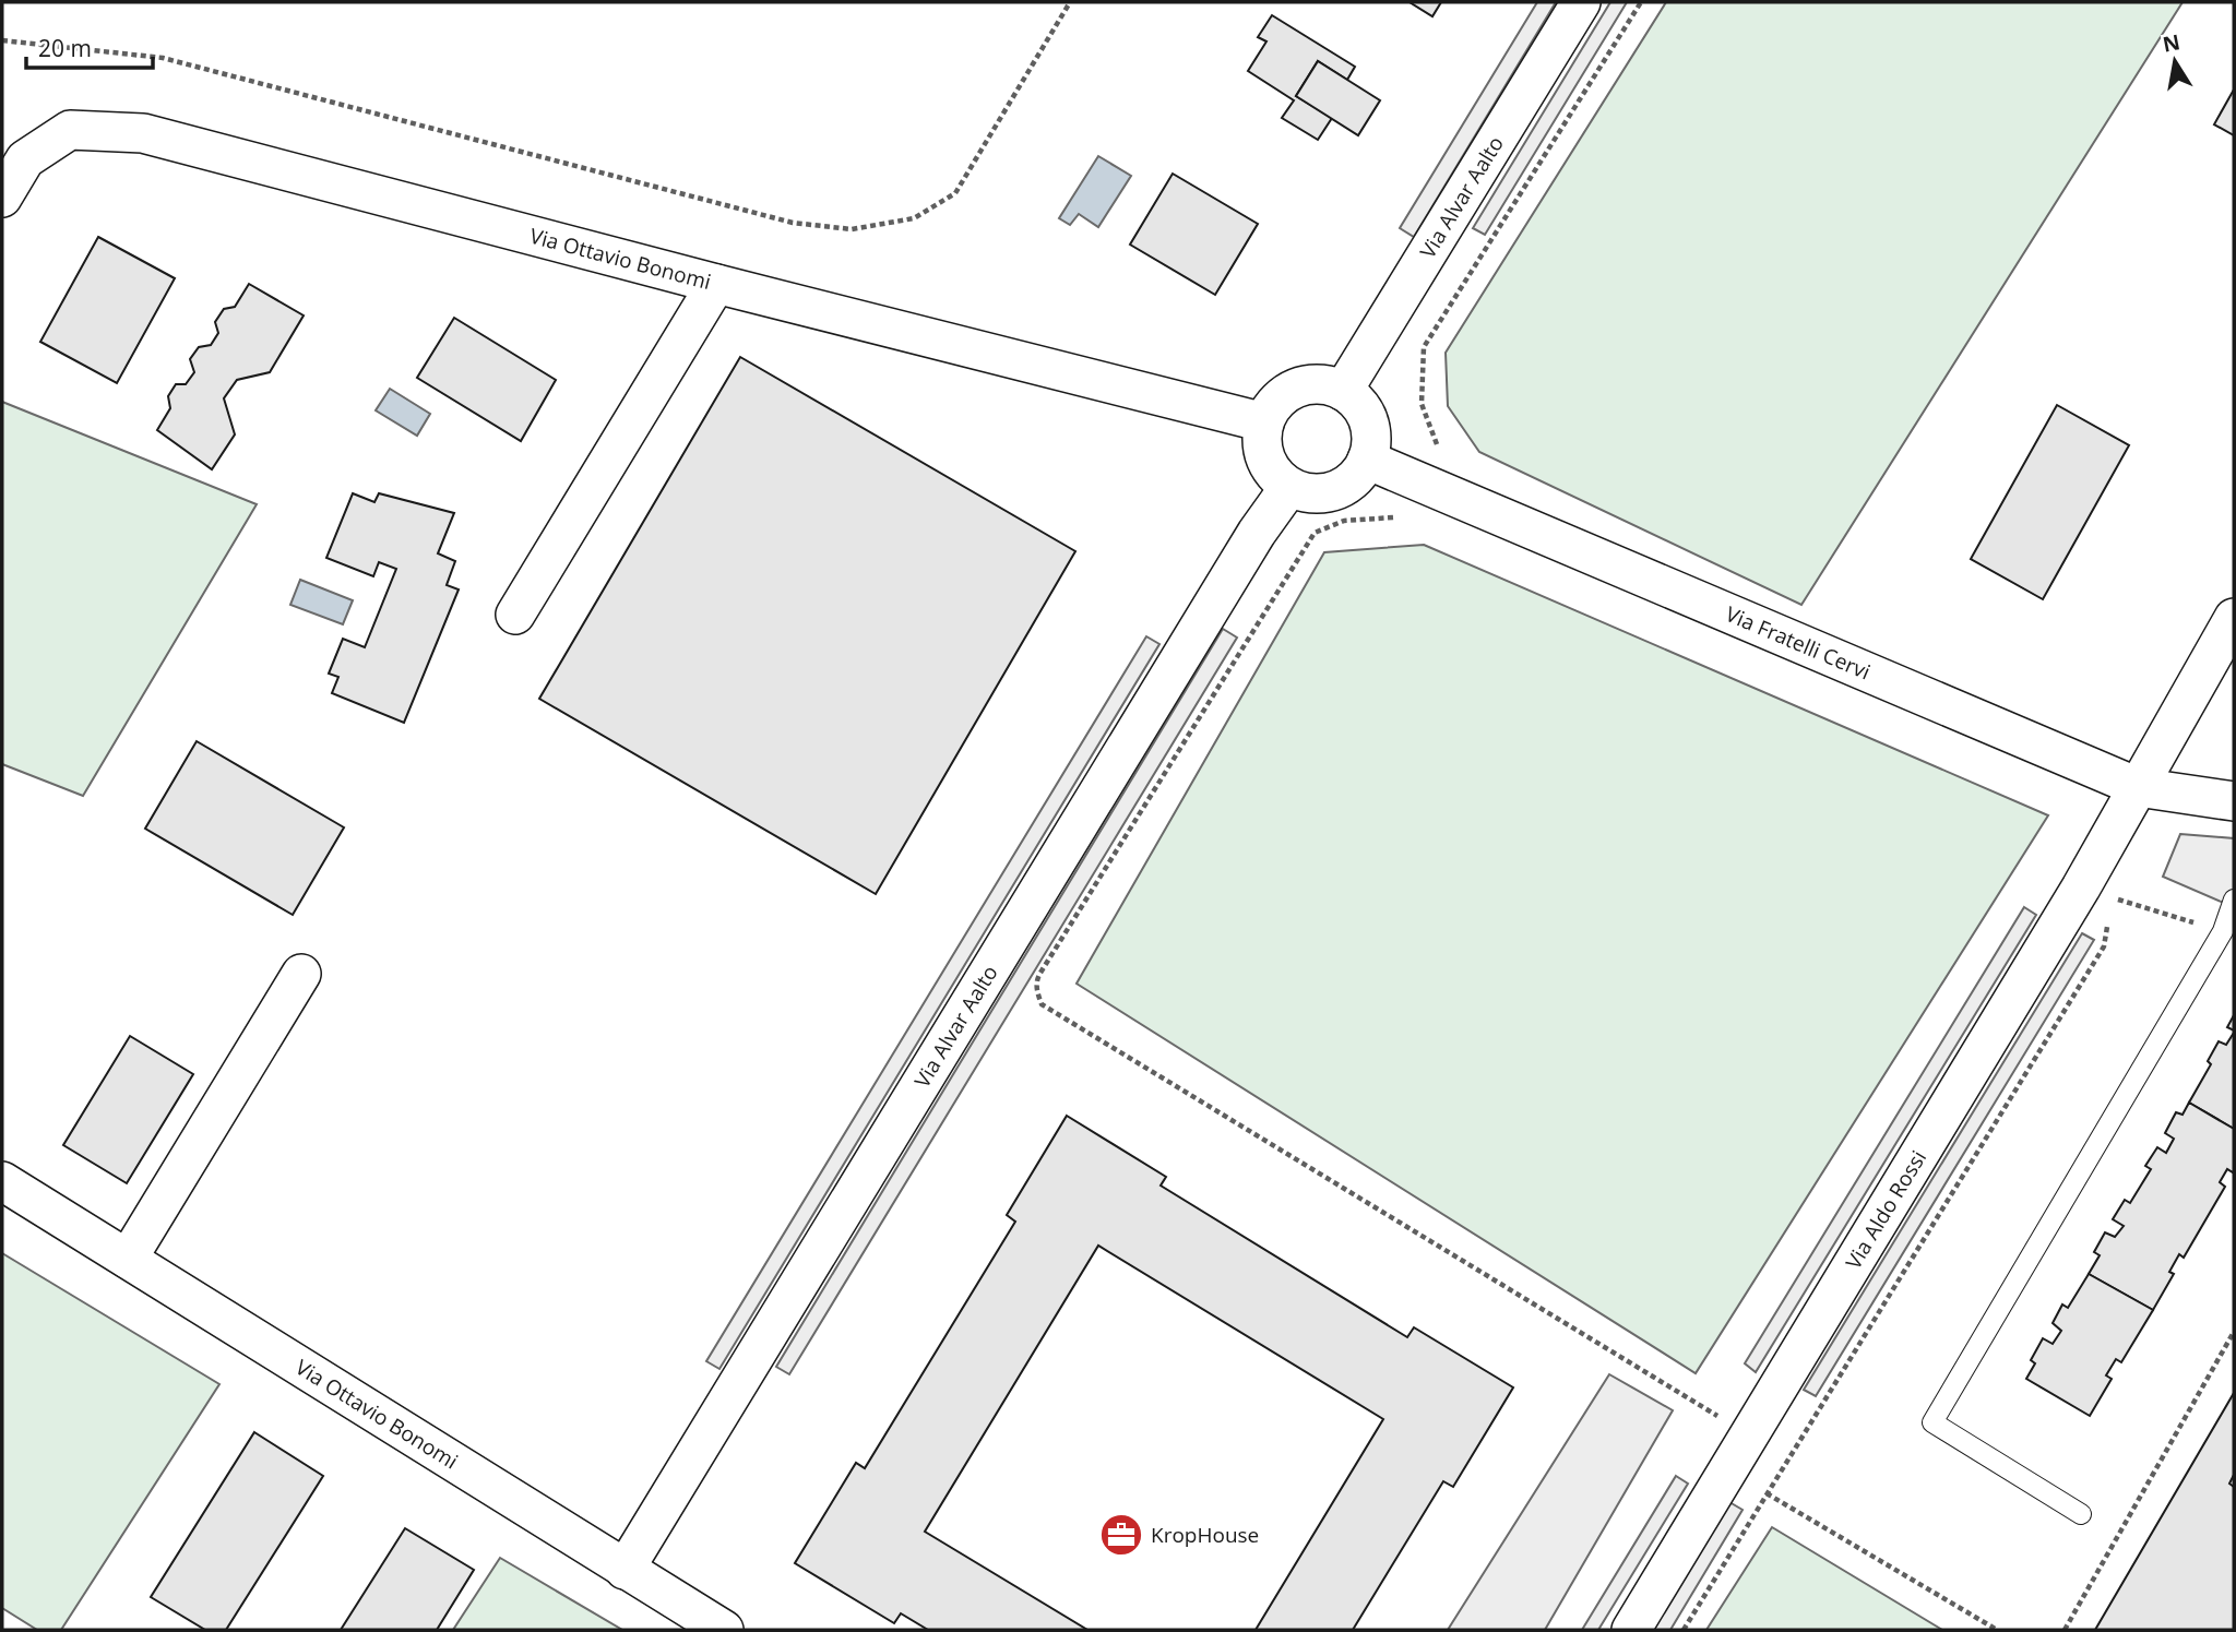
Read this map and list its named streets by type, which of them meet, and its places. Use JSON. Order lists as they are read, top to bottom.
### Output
{
  "streets": {
    "street": [
      "Via Alvar Aalto",
      "Via Ottavio Bonomi",
      "Via Fratelli Cervi",
      "Via Aldo Rossi"
    ]
  },
  "crossings": [
    ["Via Alvar Aalto", "Via Ottavio Bonomi"],
    ["Via Alvar Aalto", "Via Fratelli Cervi"],
    ["Via Ottavio Bonomi", "Via Fratelli Cervi"],
    ["Via Fratelli Cervi", "Via Aldo Rossi"]
  ],
  "places": {
    "office": ["KropHouse"]
  },
  "scale_bar": "20 m",
  "north": "top"
}
